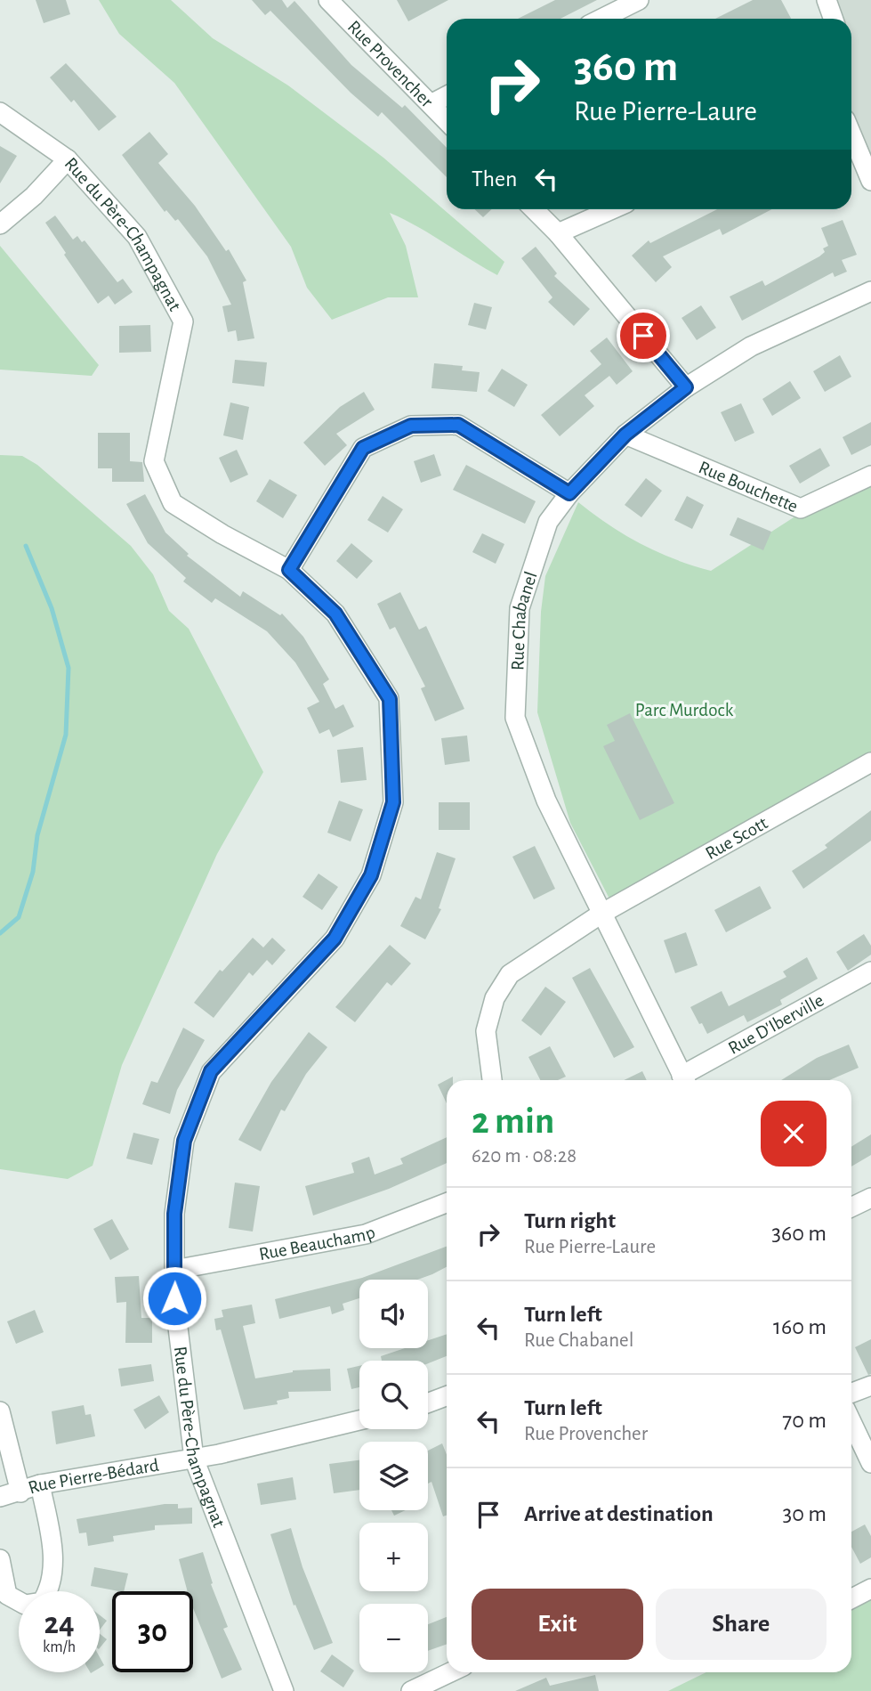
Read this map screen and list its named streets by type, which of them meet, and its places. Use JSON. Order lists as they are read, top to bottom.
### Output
{
  "streets": {
    "street": [
      "Rue Provencher",
      "Rue du Père-Champagnat",
      "Rue Bouchette",
      "Rue Chabanel",
      "Rue Scott",
      "Rue D'Iberville",
      "Rue Beauchamp",
      "Rue Pierre-Bédard"
    ]
  },
  "crossings": [
    ["Rue du Père-Champagnat", "Rue Beauchamp"],
    ["Rue du Père-Champagnat", "Rue Pierre-Bédard"],
    ["Rue Bouchette", "Rue Chabanel"],
    ["Rue Chabanel", "Rue Scott"]
  ],
  "parks": ["Parc Murdock"],
  "page": {
    "turn": ["360 m", "Rue Pierre-Laure"],
    "then": "Then",
    "heading": ["2 min", "620 m · 08:28"],
    "list": [
      {
        "name": "Turn right",
        "note": "Rue Pierre-Laure",
        "value": "360 m"
      },
      {
        "name": "Turn left",
        "note": "Rue Chabanel",
        "value": "160 m"
      },
      {
        "name": "Turn left",
        "note": "Rue Provencher",
        "value": "70 m"
      },
      {
        "name": "Arrive at destination",
        "value": "30 m"
      }
    ],
    "map_buttons": ["+", "−"],
    "buttons": ["Exit", "Share"],
    "speed": "24 km/h",
    "limit": "30"
  }
}
